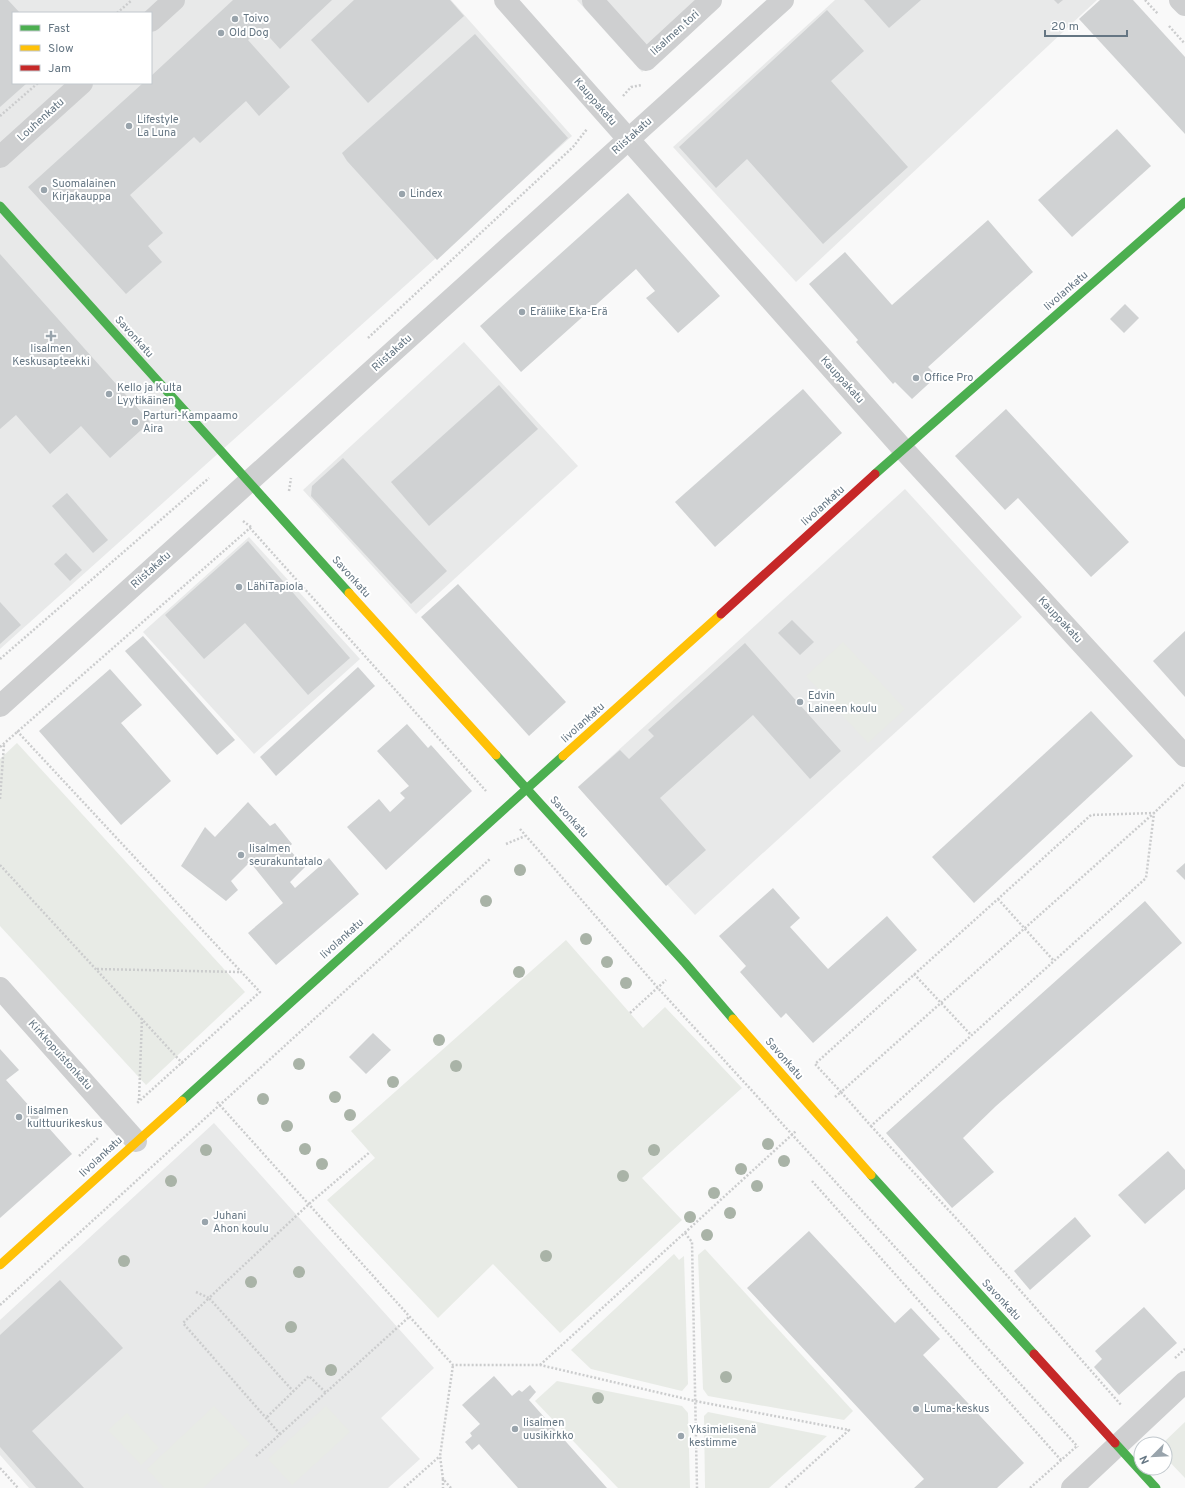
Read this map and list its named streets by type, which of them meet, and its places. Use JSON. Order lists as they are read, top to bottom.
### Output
{
  "streets": {
    "street": [
      "Iisalmen tori",
      "Kauppakatu",
      "Louhenkatu",
      "Riistakatu",
      "Iivolankatu",
      "Savonkatu",
      "Kirkkopuistonkatu"
    ]
  },
  "crossings": [
    ["Kauppakatu", "Riistakatu"],
    ["Kauppakatu", "Iivolankatu"],
    ["Riistakatu", "Savonkatu"],
    ["Iivolankatu", "Savonkatu"],
    ["Iivolankatu", "Kirkkopuistonkatu"]
  ],
  "places": {
    "other": [
      "Toivo",
      "Old Dog",
      "Lifestyle La Luna",
      "Suomalainen Kirjakauppa",
      "Lindex",
      "Eräliike Eka-Erä",
      "Office Pro",
      "Kello ja Kulta Lyytikäinen",
      "Parturi-Kampaamo Aira",
      "LähiTapiola",
      "Edvin Laineen koulu",
      "Iisalmen seurakuntatalo",
      "Iisalmen kulttuurikeskus",
      "Juhani Ahon koulu",
      "Luma-keskus",
      "Iisalmen uusikirkko",
      "Yksimielisenä kestimme"
    ],
    "health": ["Iisalmen Keskusapteekki"]
  },
  "legend": ["Fast", "Slow", "Jam"],
  "scale_bar": "20 m",
  "north": "bottom left"
}
